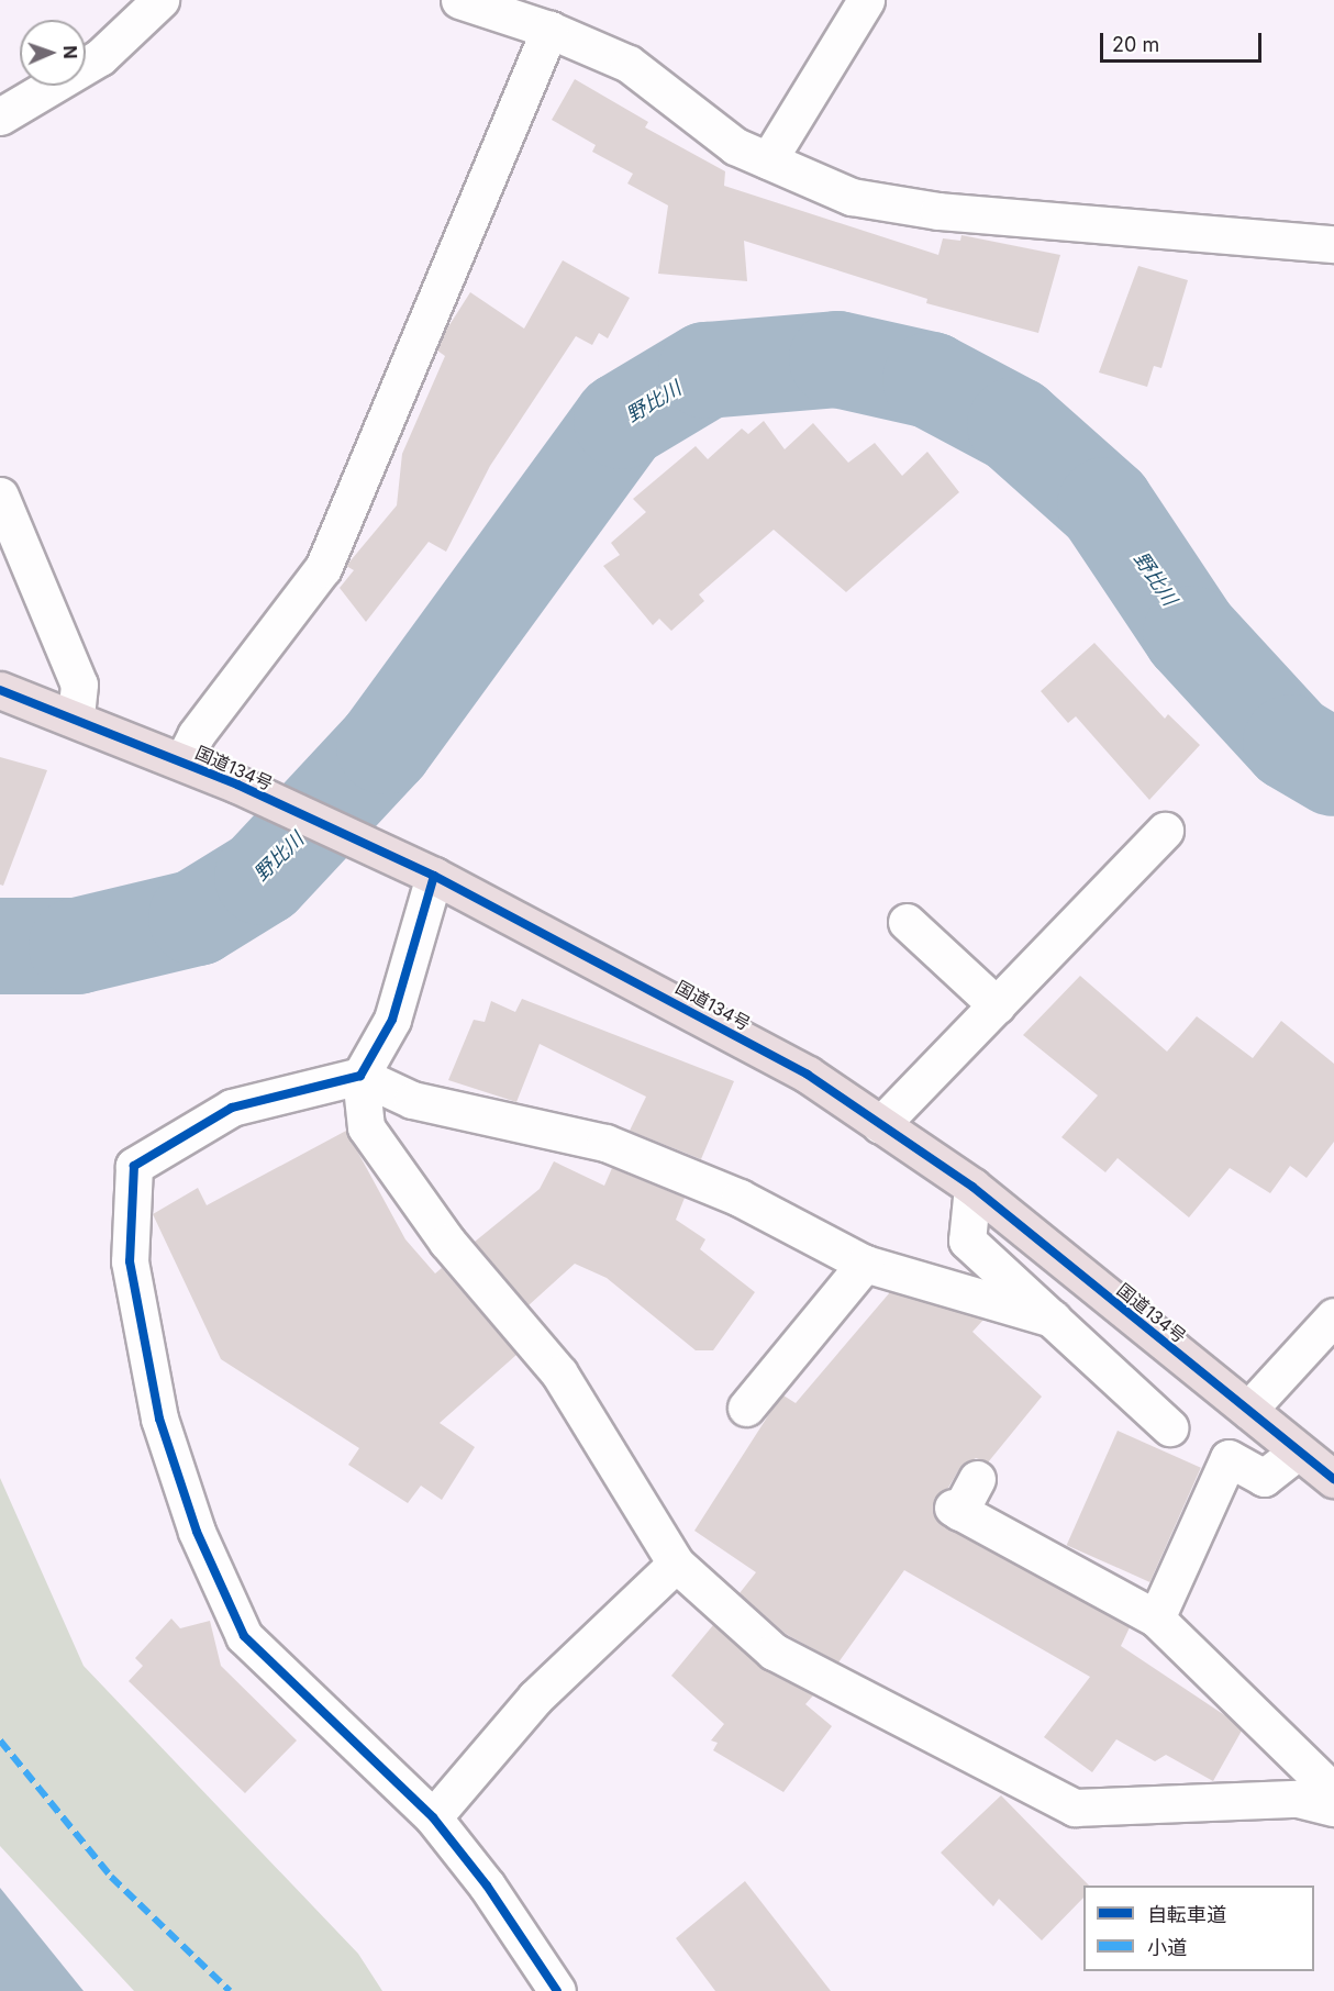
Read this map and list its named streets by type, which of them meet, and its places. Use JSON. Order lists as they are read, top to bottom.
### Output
{
  "streets": {
    "highway": ["国道134号"]
  },
  "water": ["野比川"],
  "legend": ["自転車道", "小道"],
  "scale_bar": "20 m",
  "north": "right"
}
